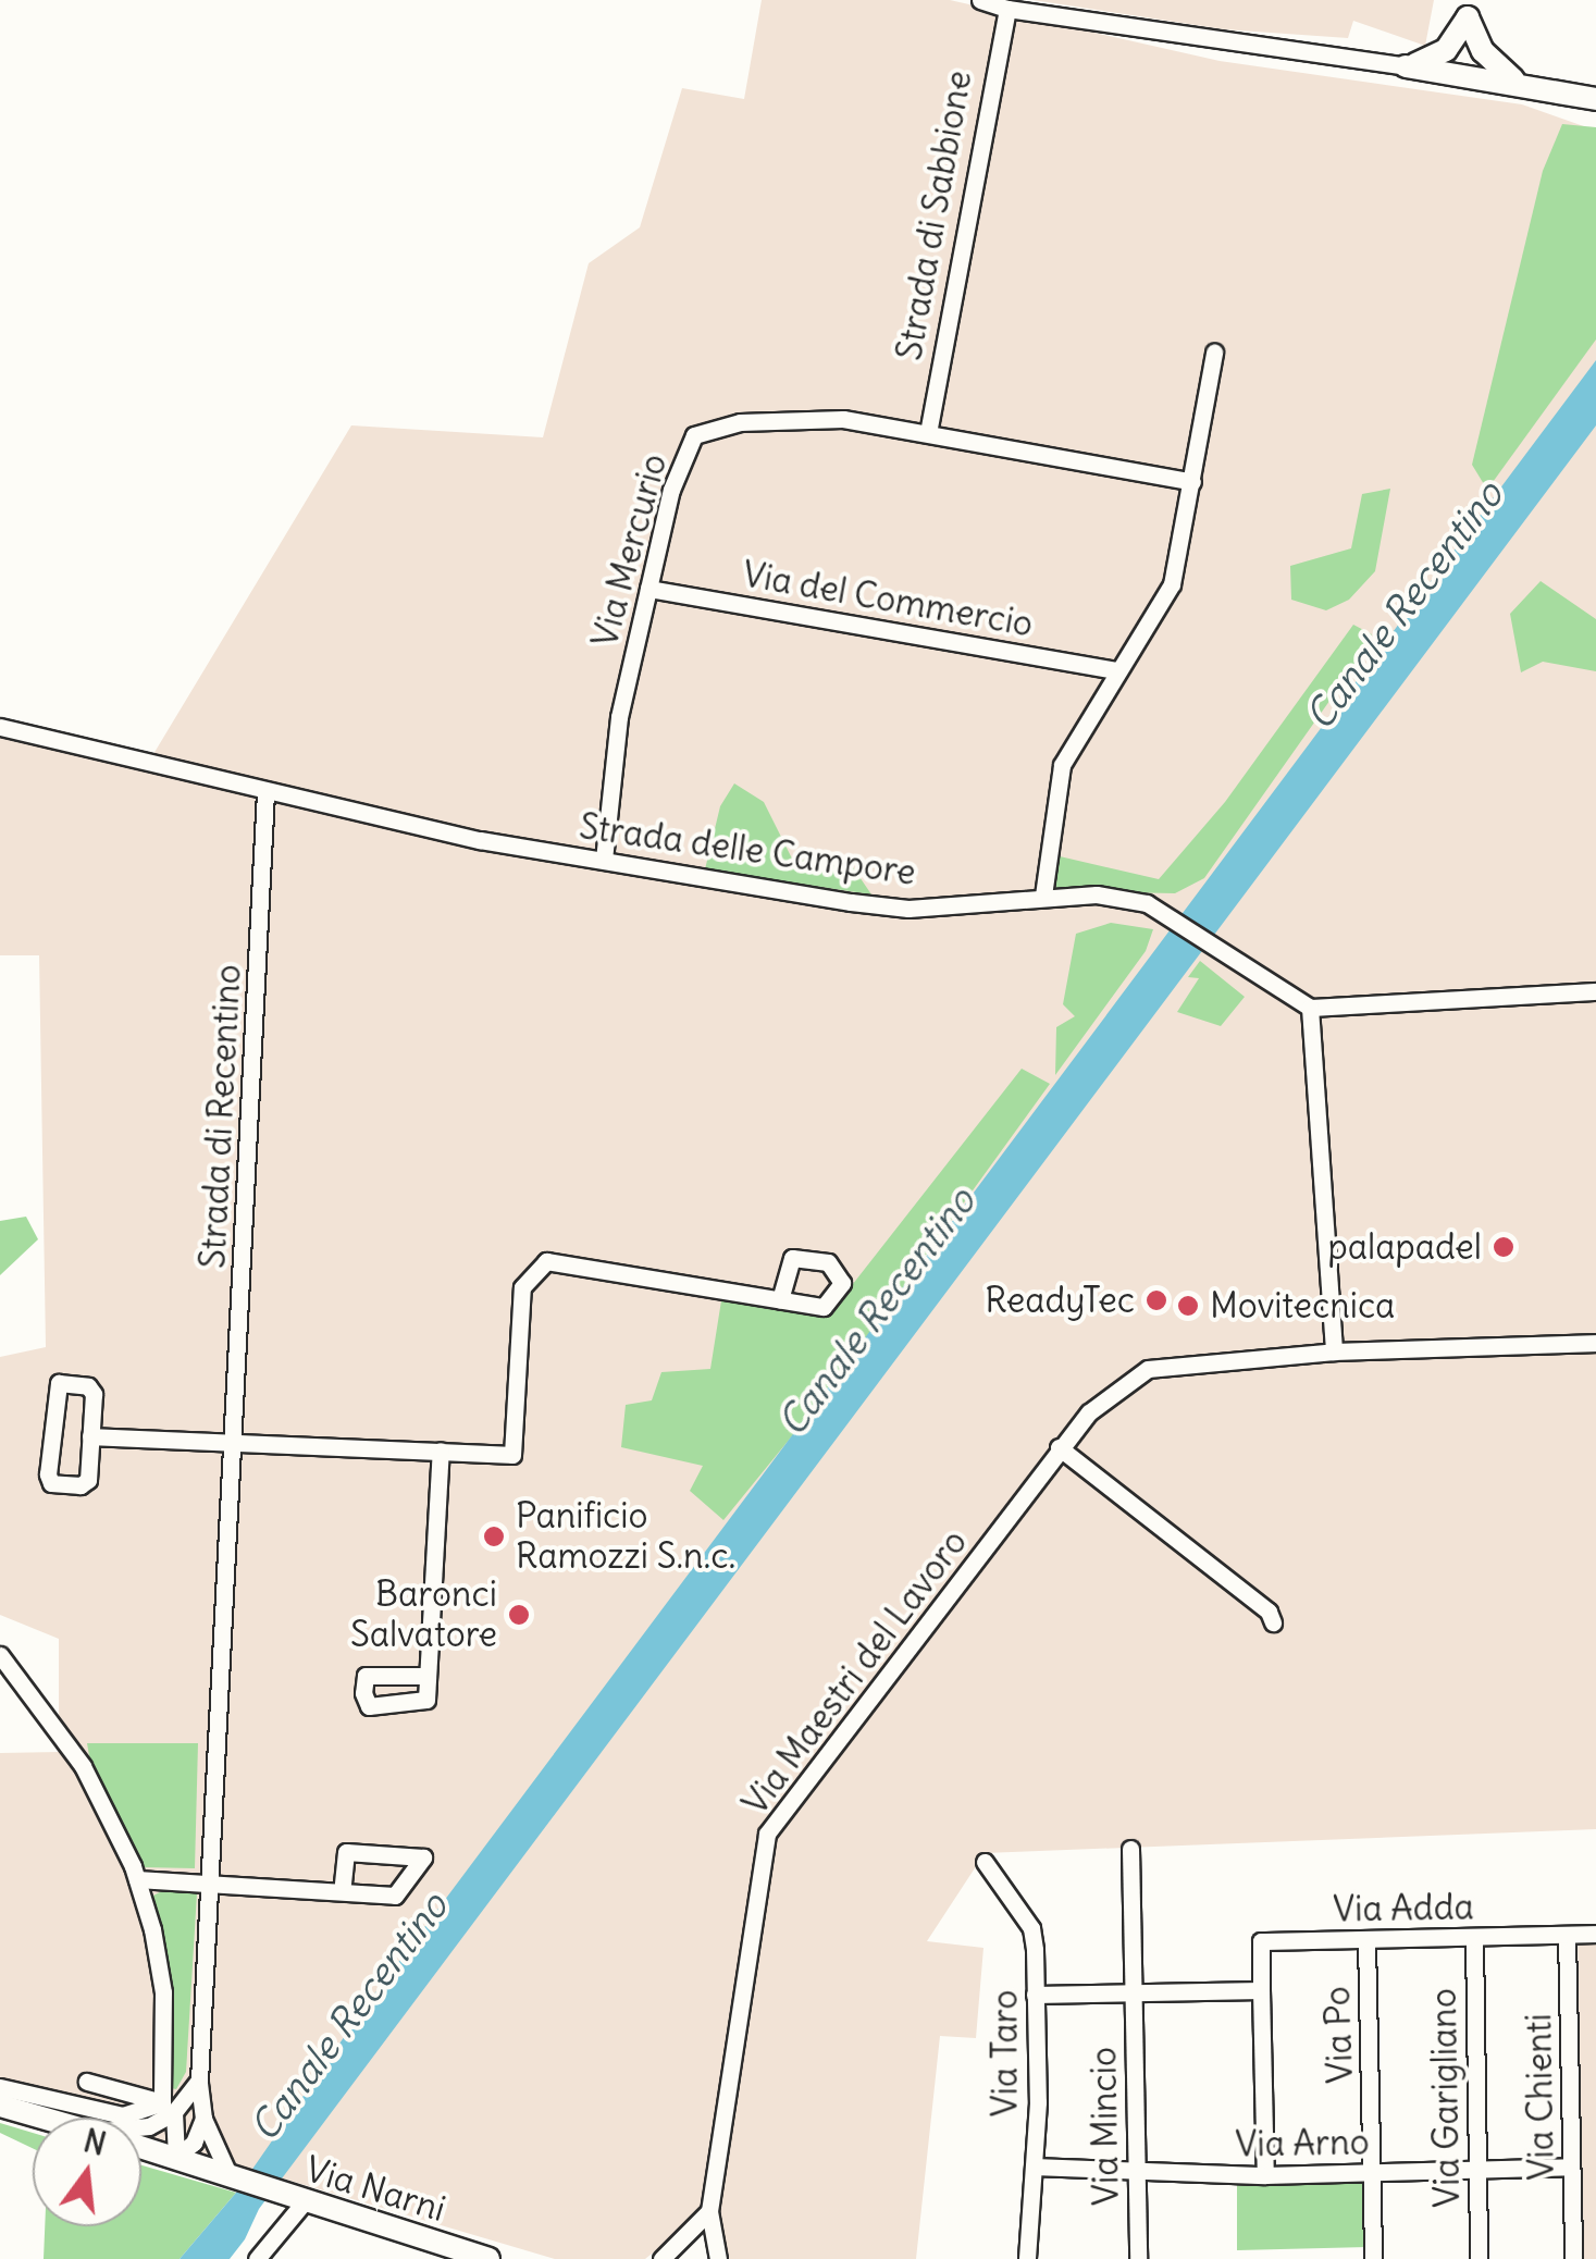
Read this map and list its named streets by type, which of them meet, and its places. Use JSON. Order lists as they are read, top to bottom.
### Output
{
  "streets": {
    "main road": ["Via Narni"],
    "street": [
      "Strada di Sabbione",
      "Via Mercurio",
      "Via del Commercio",
      "Strada delle Campore",
      "Strada di Recentino",
      "Via Maestri del Lavoro",
      "Via Adda",
      "Via Po",
      "Via Taro",
      "Via Chienti",
      "Via Garigliano",
      "Via Mincio",
      "Via Arno"
    ]
  },
  "crossings": [
    ["Strada di Sabbione", "Via Mercurio"],
    ["Via Mercurio", "Via del Commercio"],
    ["Via Mercurio", "Strada delle Campore"],
    ["Strada delle Campore", "Strada di Recentino"],
    ["Strada di Recentino", "Via Narni"],
    ["Via Adda", "Via Po"],
    ["Via Adda", "Via Chienti"],
    ["Via Adda", "Via Garigliano"],
    ["Via Po", "Via Arno"],
    ["Via Taro", "Via Arno"],
    ["Via Chienti", "Via Arno"],
    ["Via Garigliano", "Via Arno"],
    ["Via Mincio", "Via Arno"]
  ],
  "water": ["Canale Recentino"],
  "places": [
    "palapadel",
    "ReadyTec",
    "Movitecnica",
    "Panificio Ramozzi S.n.c.",
    "Baronci Salvatore"
  ],
  "north": "top"
}
